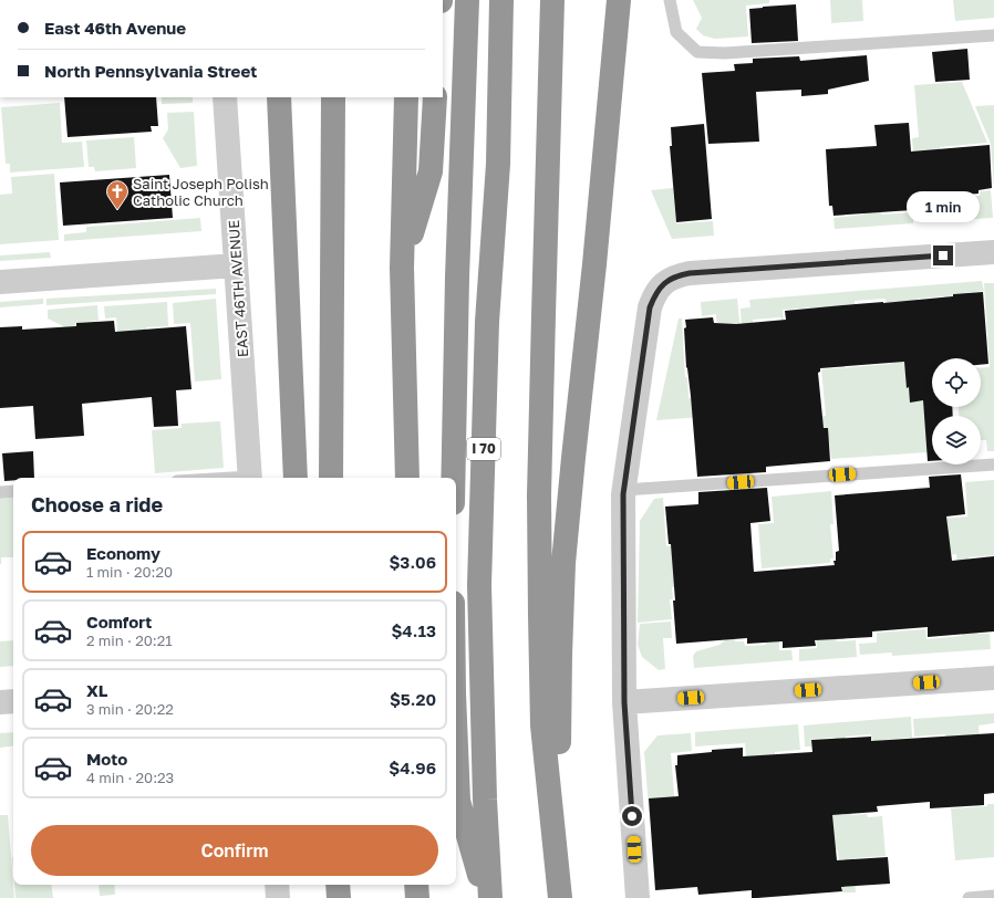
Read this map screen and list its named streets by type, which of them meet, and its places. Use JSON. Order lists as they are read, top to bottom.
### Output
{
  "streets": {
    "highway": ["I 70"],
    "street": ["EAST 46TH AVENUE"]
  },
  "places": {
    "church": ["Saint Joseph Polish Catholic Church"]
  },
  "page": {
    "banner": ["East 46th Avenue", "North Pennsylvania Street"],
    "bubble": "1 min",
    "heading": "Choose a ride",
    "list": [
      {
        "name": "Economy",
        "note": "1 min · 20:20",
        "value": "$3.06"
      },
      {
        "name": "Comfort",
        "note": "2 min · 20:21",
        "value": "$4.13"
      },
      {
        "name": "XL",
        "note": "3 min · 20:22",
        "value": "$5.20"
      },
      {
        "name": "Moto",
        "note": "4 min · 20:23",
        "value": "$4.96"
      }
    ],
    "buttons": "Confirm"
  }
}
